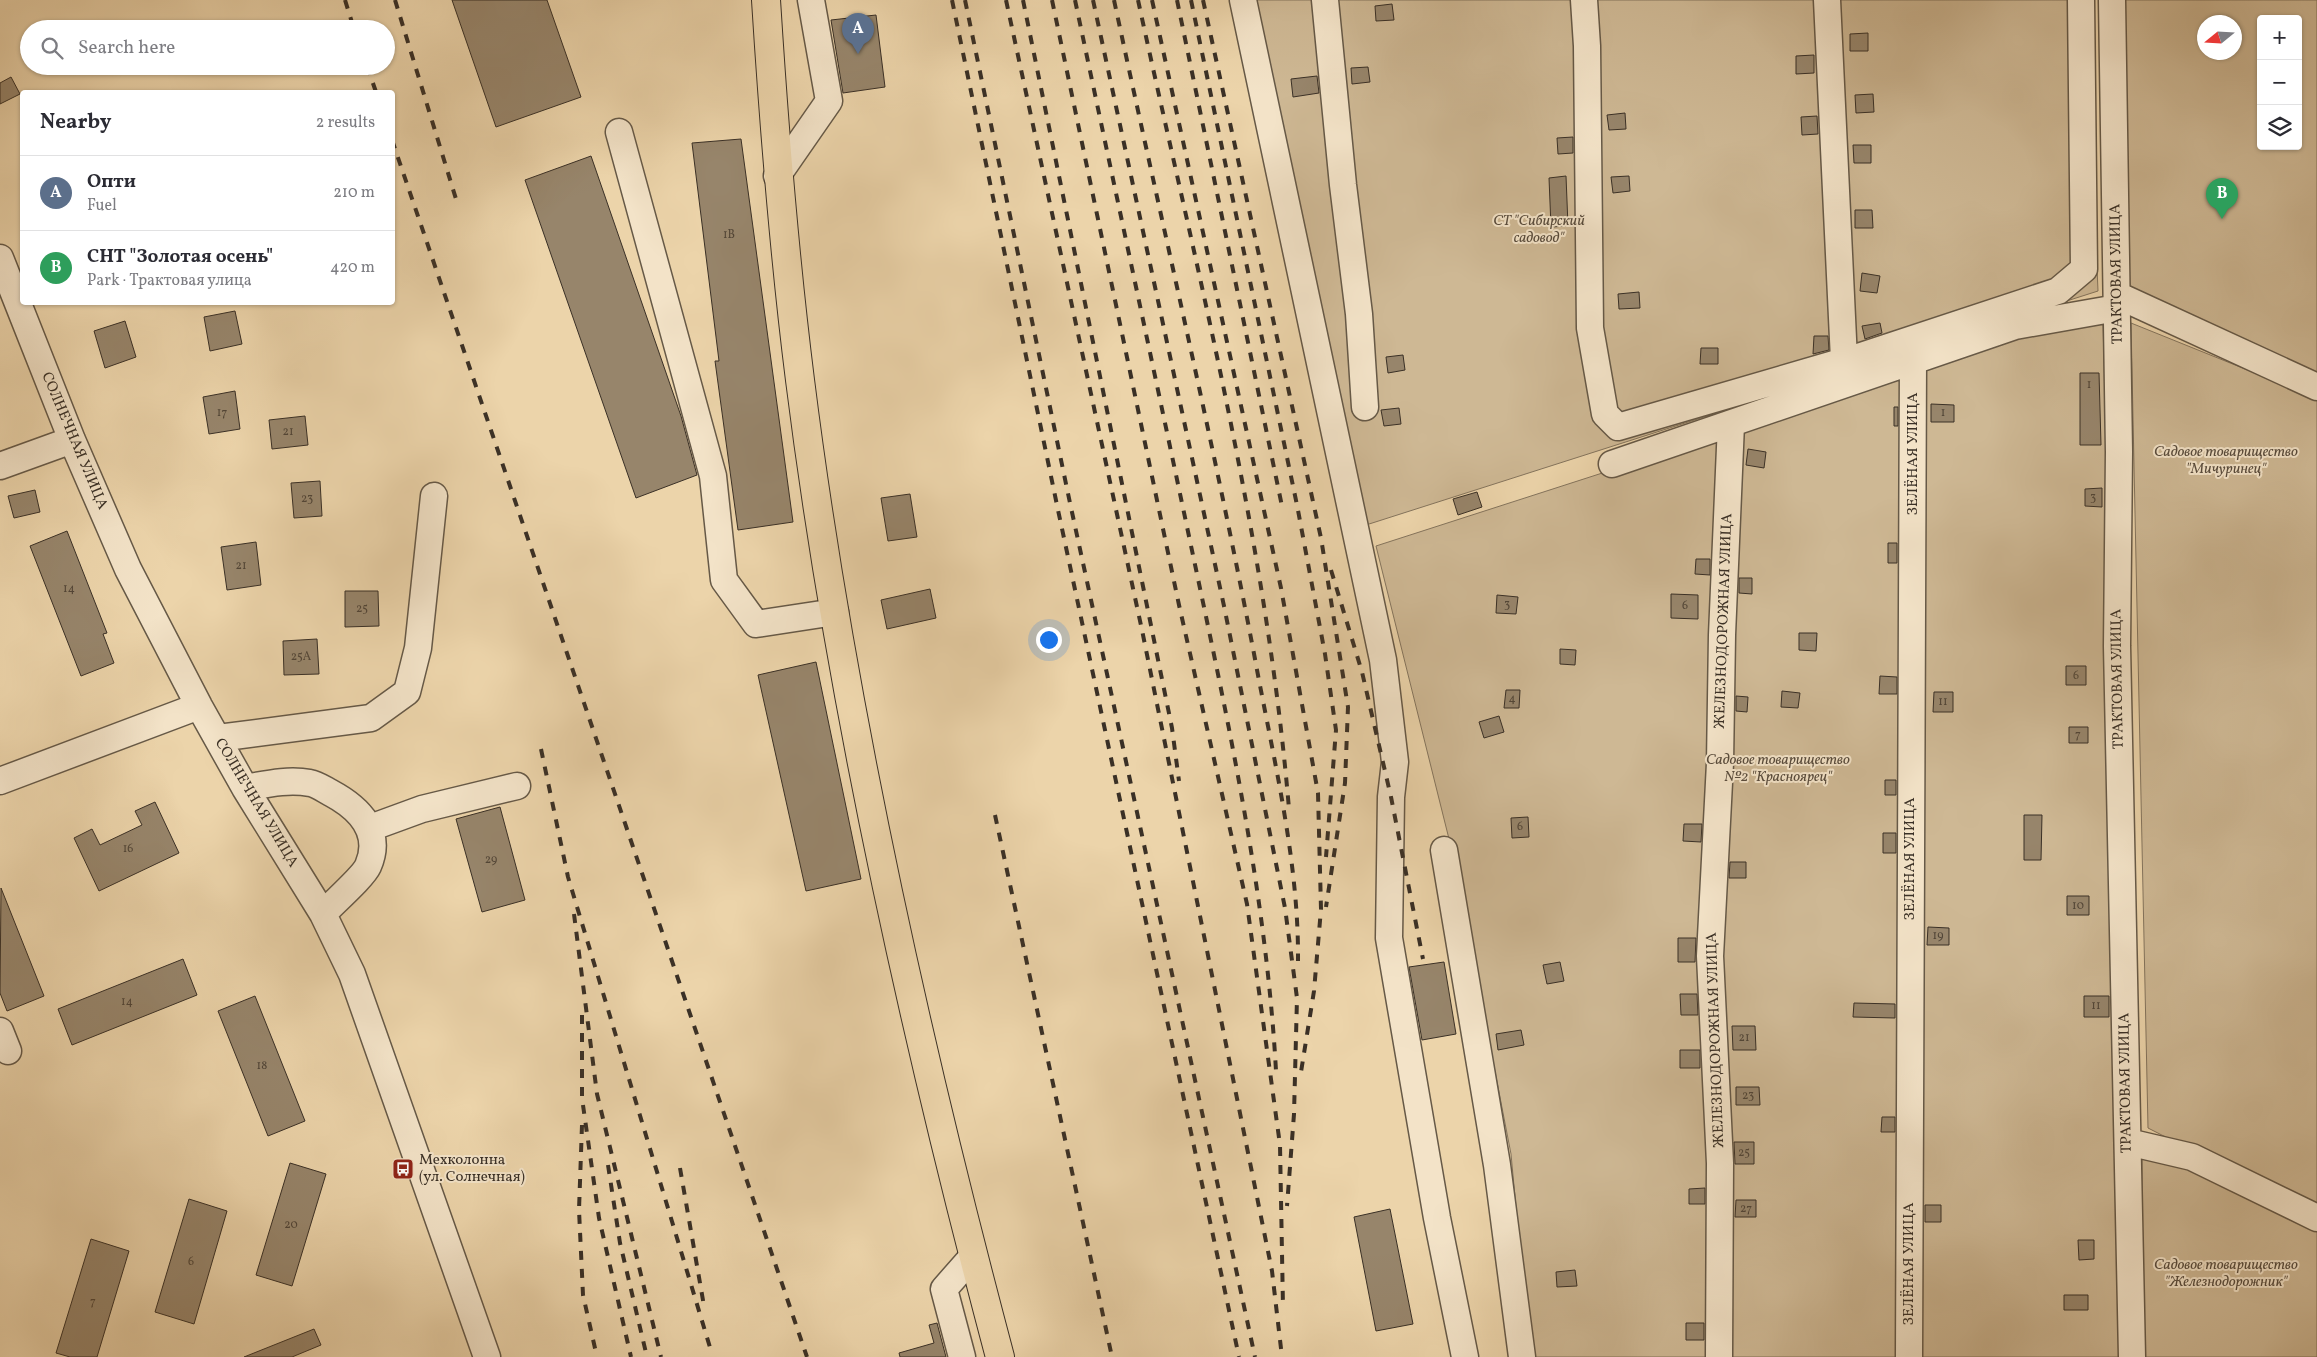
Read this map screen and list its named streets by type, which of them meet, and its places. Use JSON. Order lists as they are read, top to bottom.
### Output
{
  "streets": {
    "street": [
      "ТРАКТОВАЯ УЛИЦА",
      "СОЛНЕЧНАЯ УЛИЦА",
      "ЗЕЛЁНАЯ УЛИЦА",
      "ЖЕЛЕЗНОДОРОЖНАЯ УЛИЦА"
    ]
  },
  "parks": [
    "СТ \"Сибирский садовод\"",
    "Садовое товарищество \"Мичуринец\"",
    "Садовое товарищество №2 \"Красноярец\"",
    "Садовое товарищество \"Железнодорожник\""
  ],
  "places": {
    "bus stop": ["Мехколонна (ул. Солнечная)"]
  },
  "house_numbers": [
    "1В",
    "1",
    "17",
    "1",
    "21",
    "3",
    "23",
    "21",
    "14",
    "3",
    "6",
    "25",
    "25А",
    "6",
    "4",
    "11",
    "7",
    "6",
    "16",
    "29",
    "10",
    "19",
    "14",
    "11",
    "21",
    "18",
    "23",
    "25",
    "27",
    "20",
    "6",
    "7"
  ],
  "north": "left",
  "page": {
    "pins": ["A", "B"],
    "map_buttons": ["+", "−"],
    "search": "Search here",
    "heading": ["Nearby", "2 results"],
    "list": [
      {
        "mark": "A",
        "name": "Опти",
        "note": "Fuel",
        "value": "210 m"
      },
      {
        "mark": "B",
        "name": "СНТ \"Золотая осень\"",
        "note": "Park · Трактовая улица",
        "value": "420 m"
      }
    ]
  }
}
